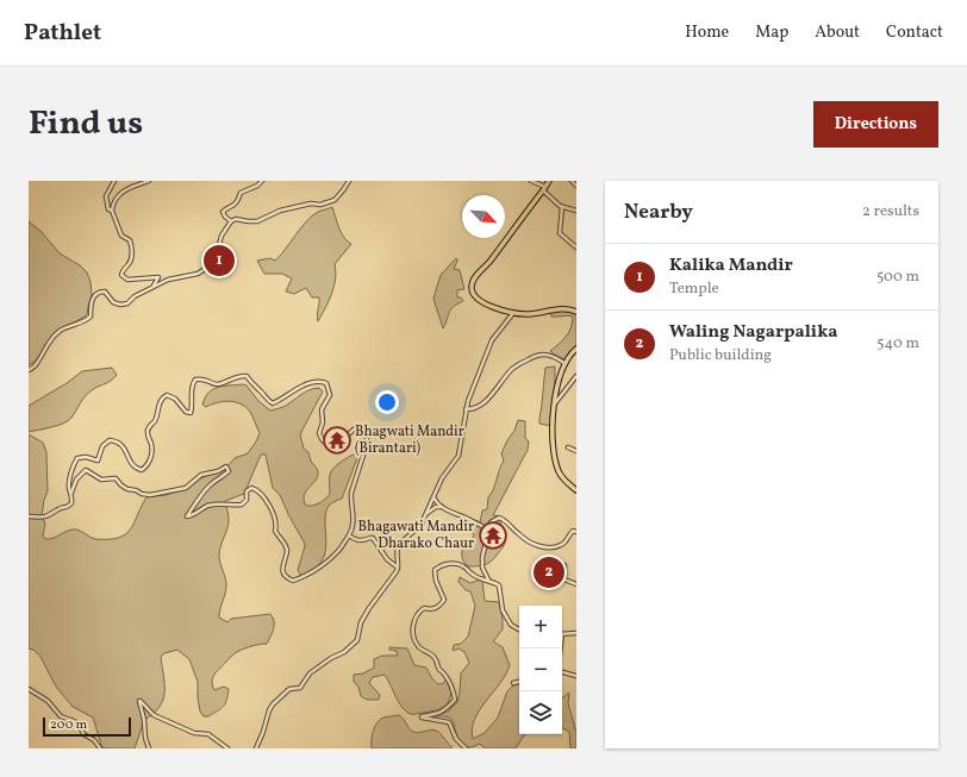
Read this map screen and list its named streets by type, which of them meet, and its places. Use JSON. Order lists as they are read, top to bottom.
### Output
{
  "places": {
    "temple": ["Bhagwati Mandir (Birantari)", "Bhagawati Mandir Dharako Chaur"]
  },
  "scale_bar": "200 m",
  "north": "bottom right",
  "page": {
    "header": "Pathlet",
    "nav": [
      "Home",
      "Map",
      "About",
      "Contact"
    ],
    "title": "Find us",
    "buttons": "Directions",
    "heading": ["Nearby", "2 results"],
    "pins": ["1", "2"],
    "list": [
      {
        "mark": "1",
        "name": "Kalika Mandir",
        "note": "Temple",
        "value": "500 m"
      },
      {
        "mark": "2",
        "name": "Waling Nagarpalika",
        "note": "Public building",
        "value": "540 m"
      }
    ],
    "map_buttons": ["+", "−"],
    "scale": "200 m"
  }
}
